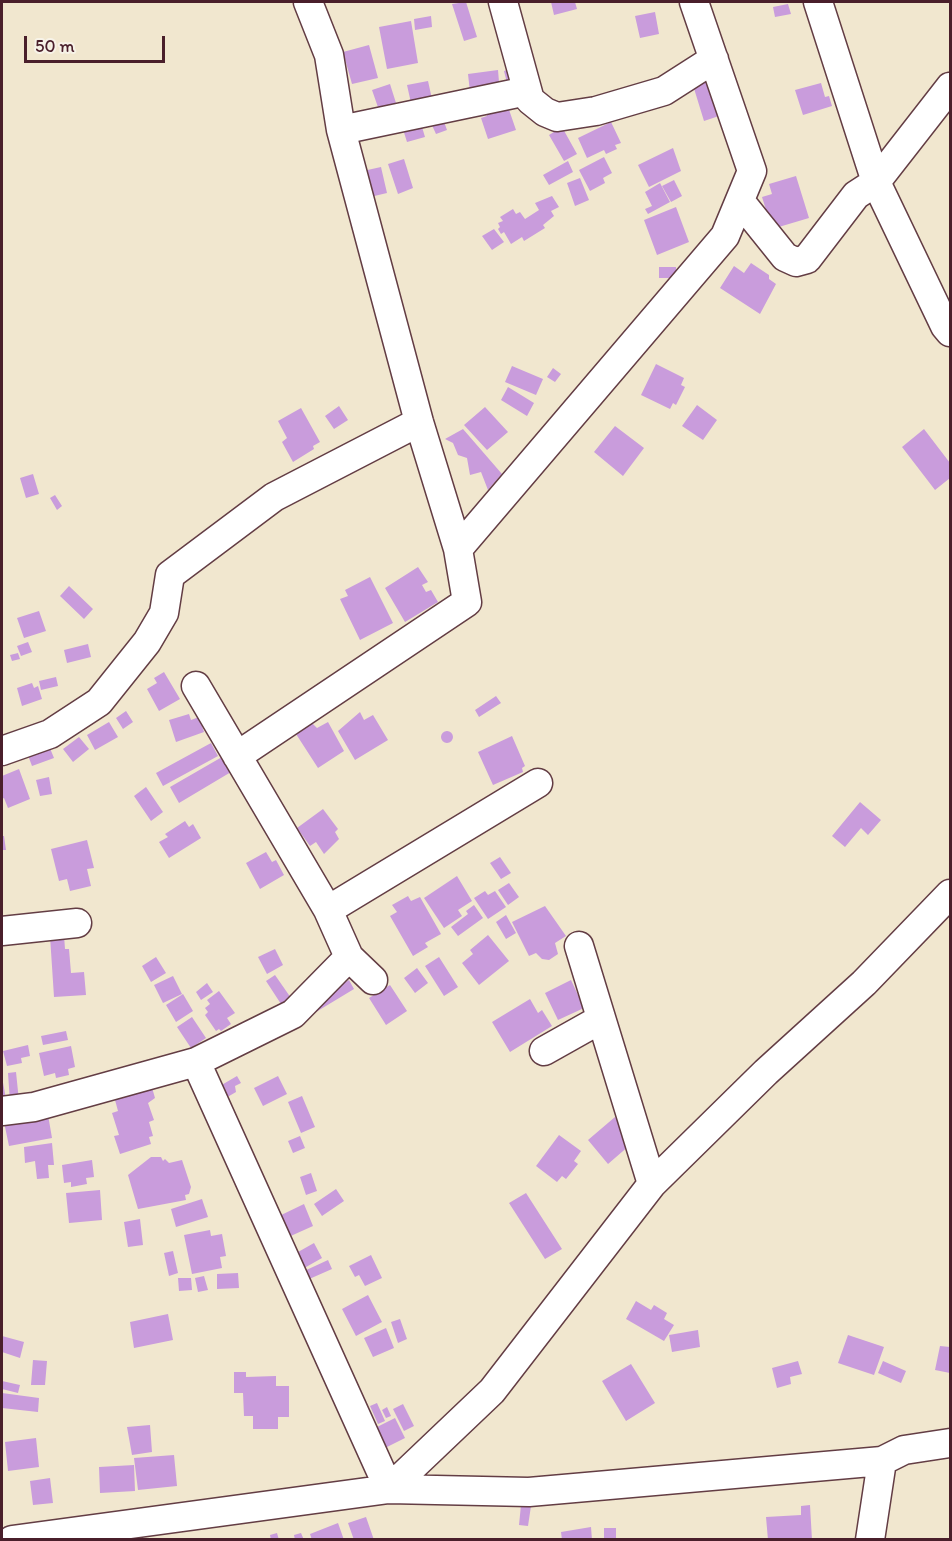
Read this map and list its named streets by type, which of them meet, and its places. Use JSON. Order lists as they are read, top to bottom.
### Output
{
  "scale_bar": "50 m"
}
